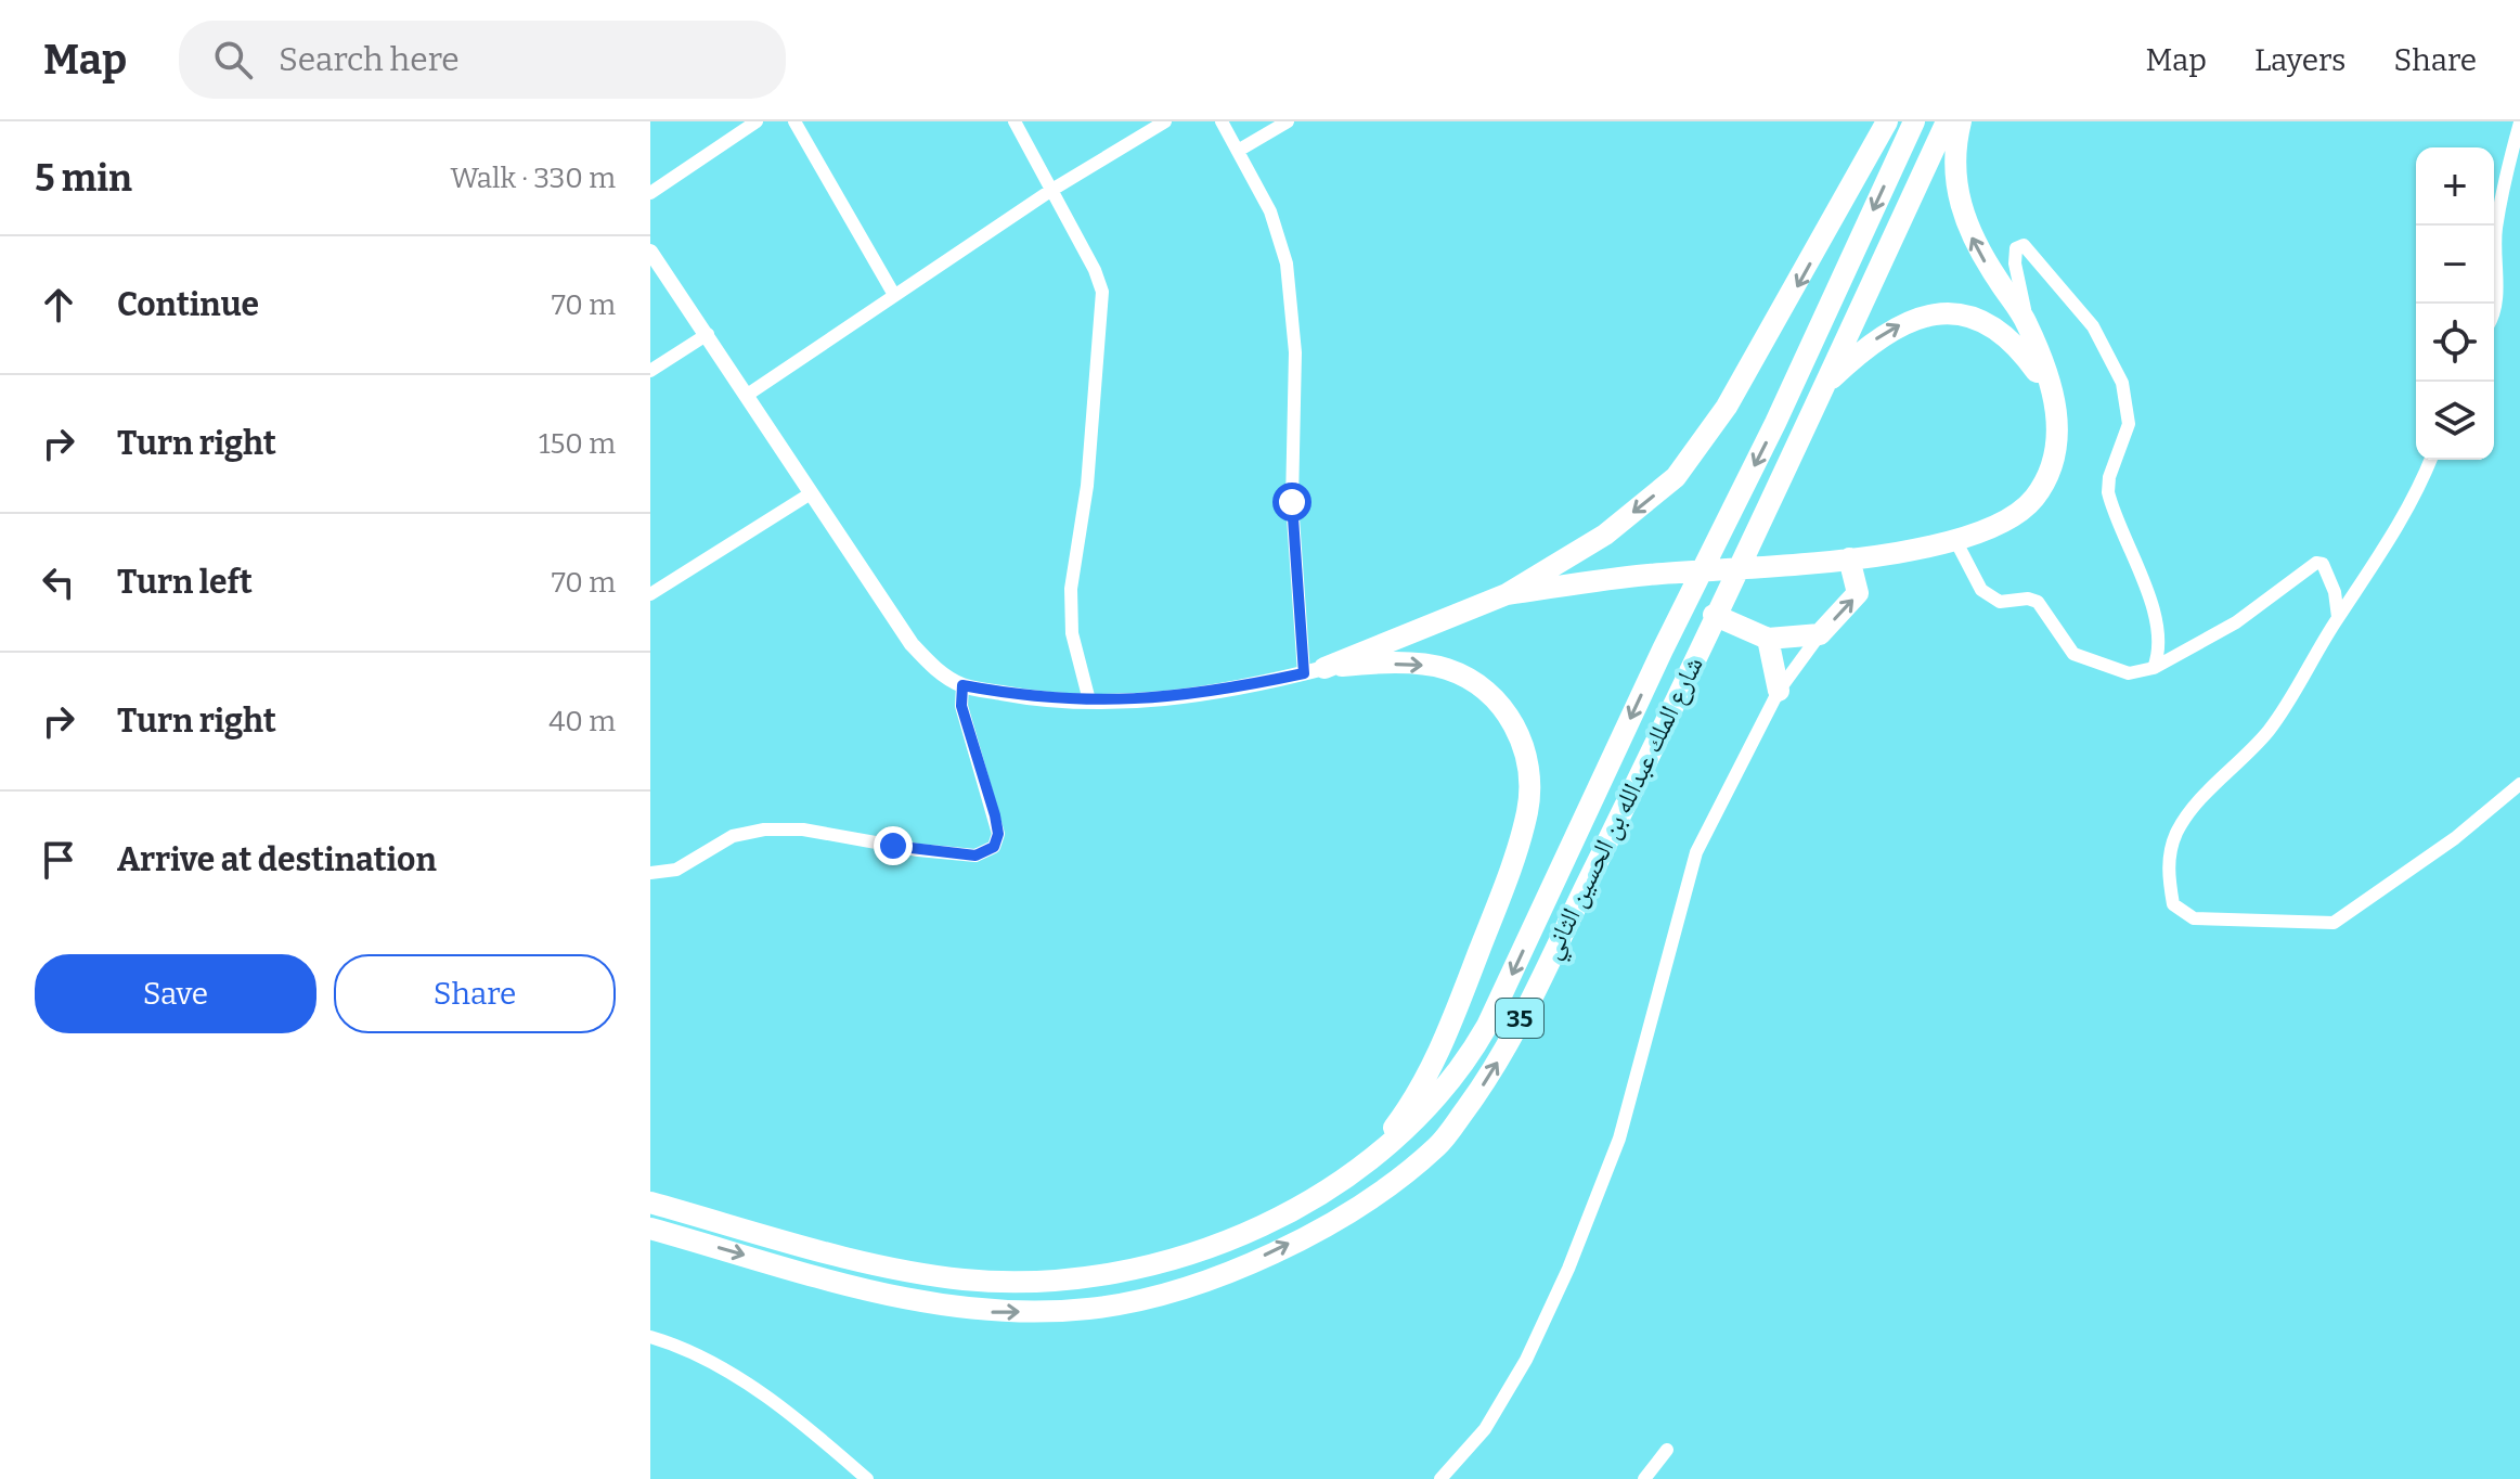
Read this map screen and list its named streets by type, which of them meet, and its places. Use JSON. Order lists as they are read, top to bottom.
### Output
{
  "streets": {
    "highway": ["شارع الملك عبدالله بن الحسين الثاني", "35"]
  },
  "page": {
    "header": "Map",
    "search": "Search here",
    "nav": ["Map", "Layers", "Share"],
    "heading": ["5 min", "Walk · 330 m"],
    "map_buttons": ["+", "−"],
    "list": [
      ["Continue", "70 m"],
      ["Turn right", "150 m"],
      ["Turn left", "70 m"],
      ["Turn right", "40 m"],
      "Arrive at destination"
    ],
    "buttons": ["Save", "Share"]
  }
}
